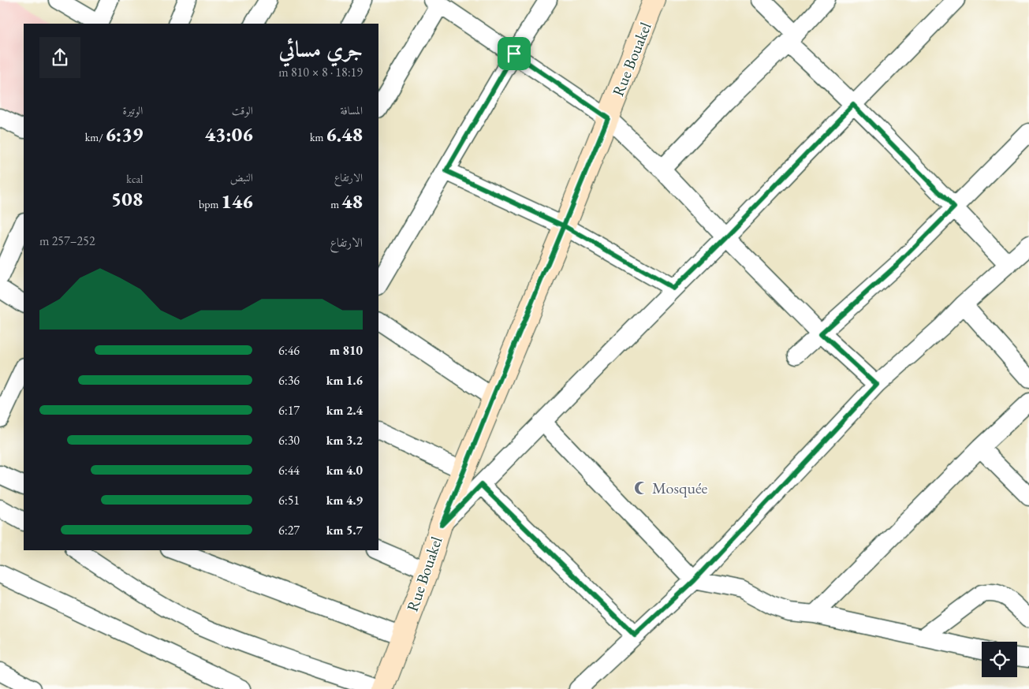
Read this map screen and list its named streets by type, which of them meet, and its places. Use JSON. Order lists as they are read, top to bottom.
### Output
{
  "streets": {
    "main road": ["Rue Bouakel"]
  },
  "places": {
    "mosque": ["Mosquée"]
  },
  "page": {
    "heading": ["جري مسائي", "18:19 · 8 × 810 m"],
    "stats": [
      ["المسافة", "6.48 km"],
      ["الوقت", "43:06"],
      ["الوتيرة", "6:39 /km"],
      ["الارتفاع", "48 m"],
      ["النبض", "146 bpm"],
      ["kcal", "508"]
    ],
    "chart": ["الارتفاع", "252–257 m"],
    "list": [
      {
        "name": "810 m",
        "note": "6:46"
      },
      {
        "name": "1.6 km",
        "note": "6:36"
      },
      {
        "name": "2.4 km",
        "note": "6:17"
      },
      {
        "name": "3.2 km",
        "note": "6:30"
      },
      {
        "name": "4.0 km",
        "note": "6:44"
      },
      {
        "name": "4.9 km",
        "note": "6:51"
      },
      {
        "name": "5.7 km",
        "note": "6:27"
      }
    ]
  }
}
